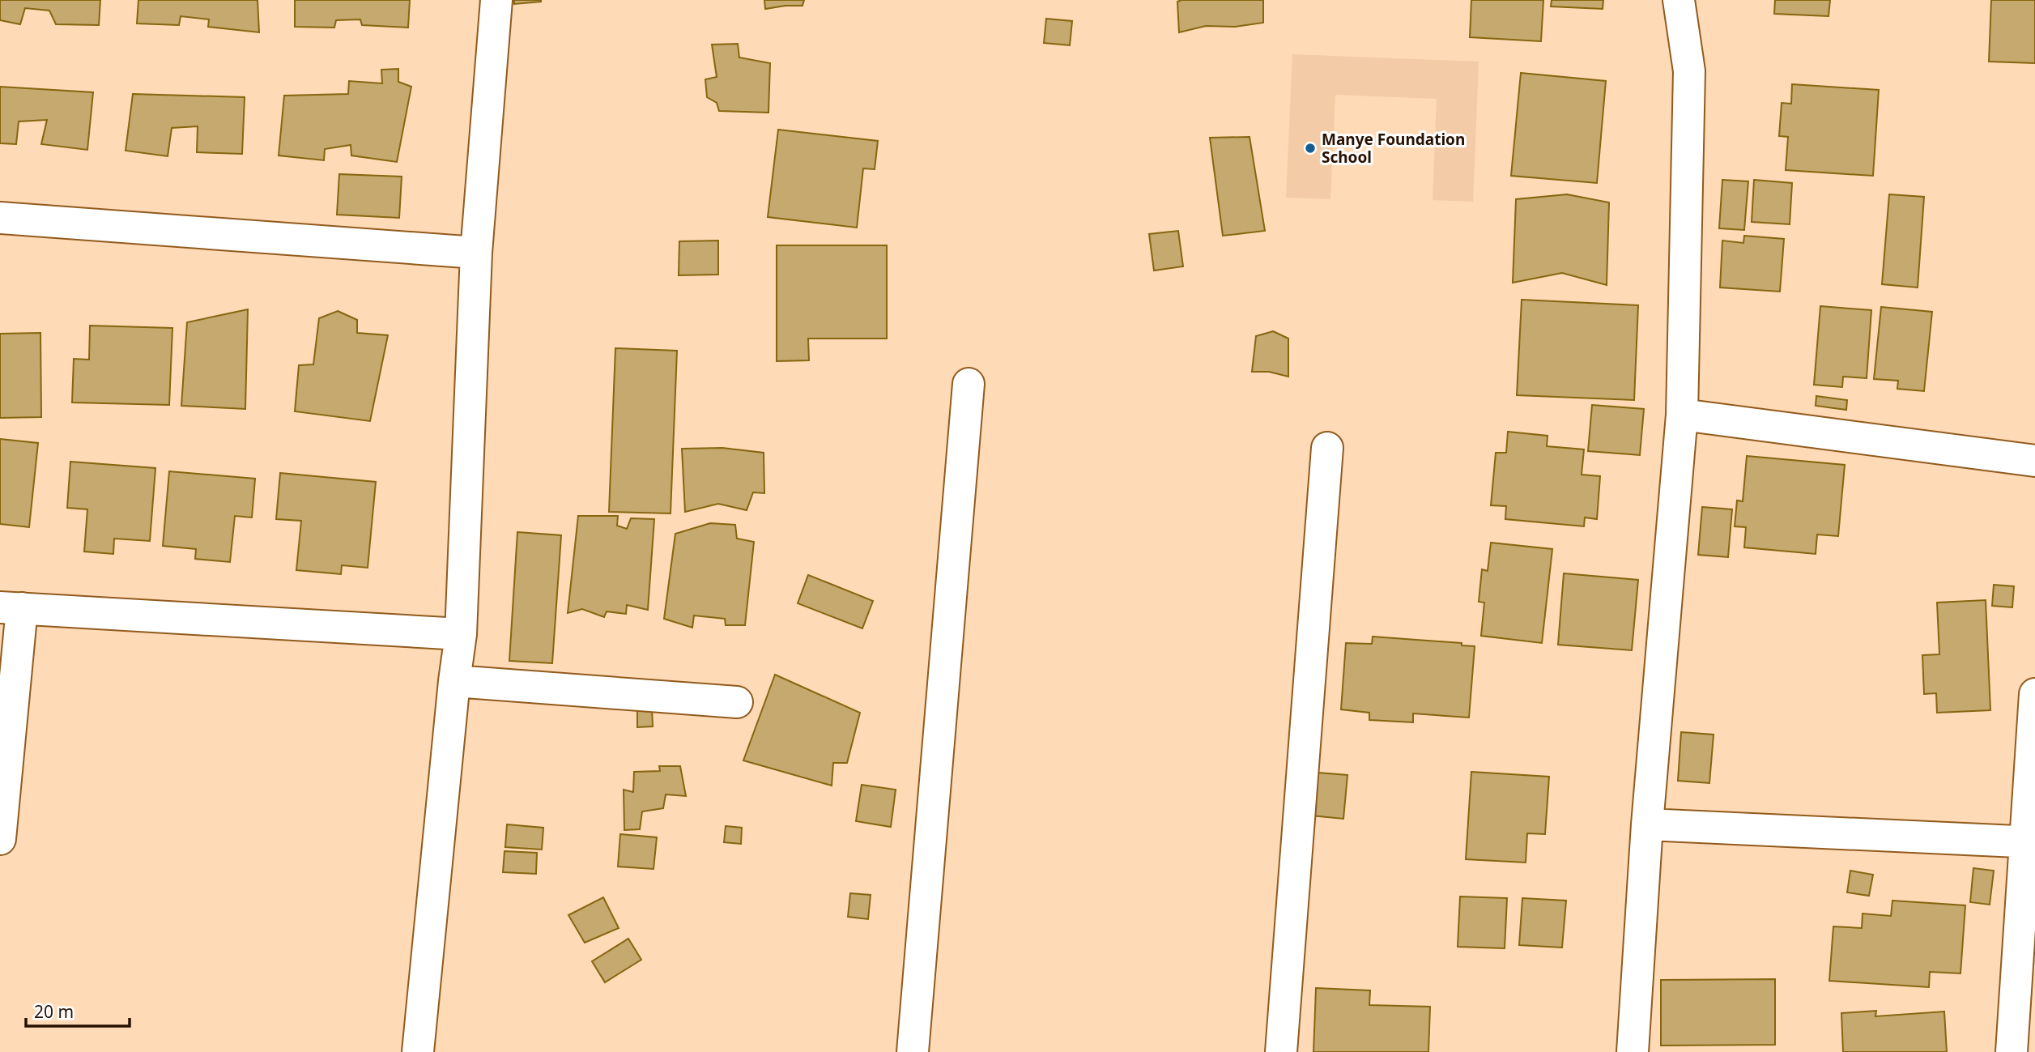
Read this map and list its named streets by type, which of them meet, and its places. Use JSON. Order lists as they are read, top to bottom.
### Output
{
  "places": ["Manye Foundation School"],
  "scale_bar": "20 m"
}
